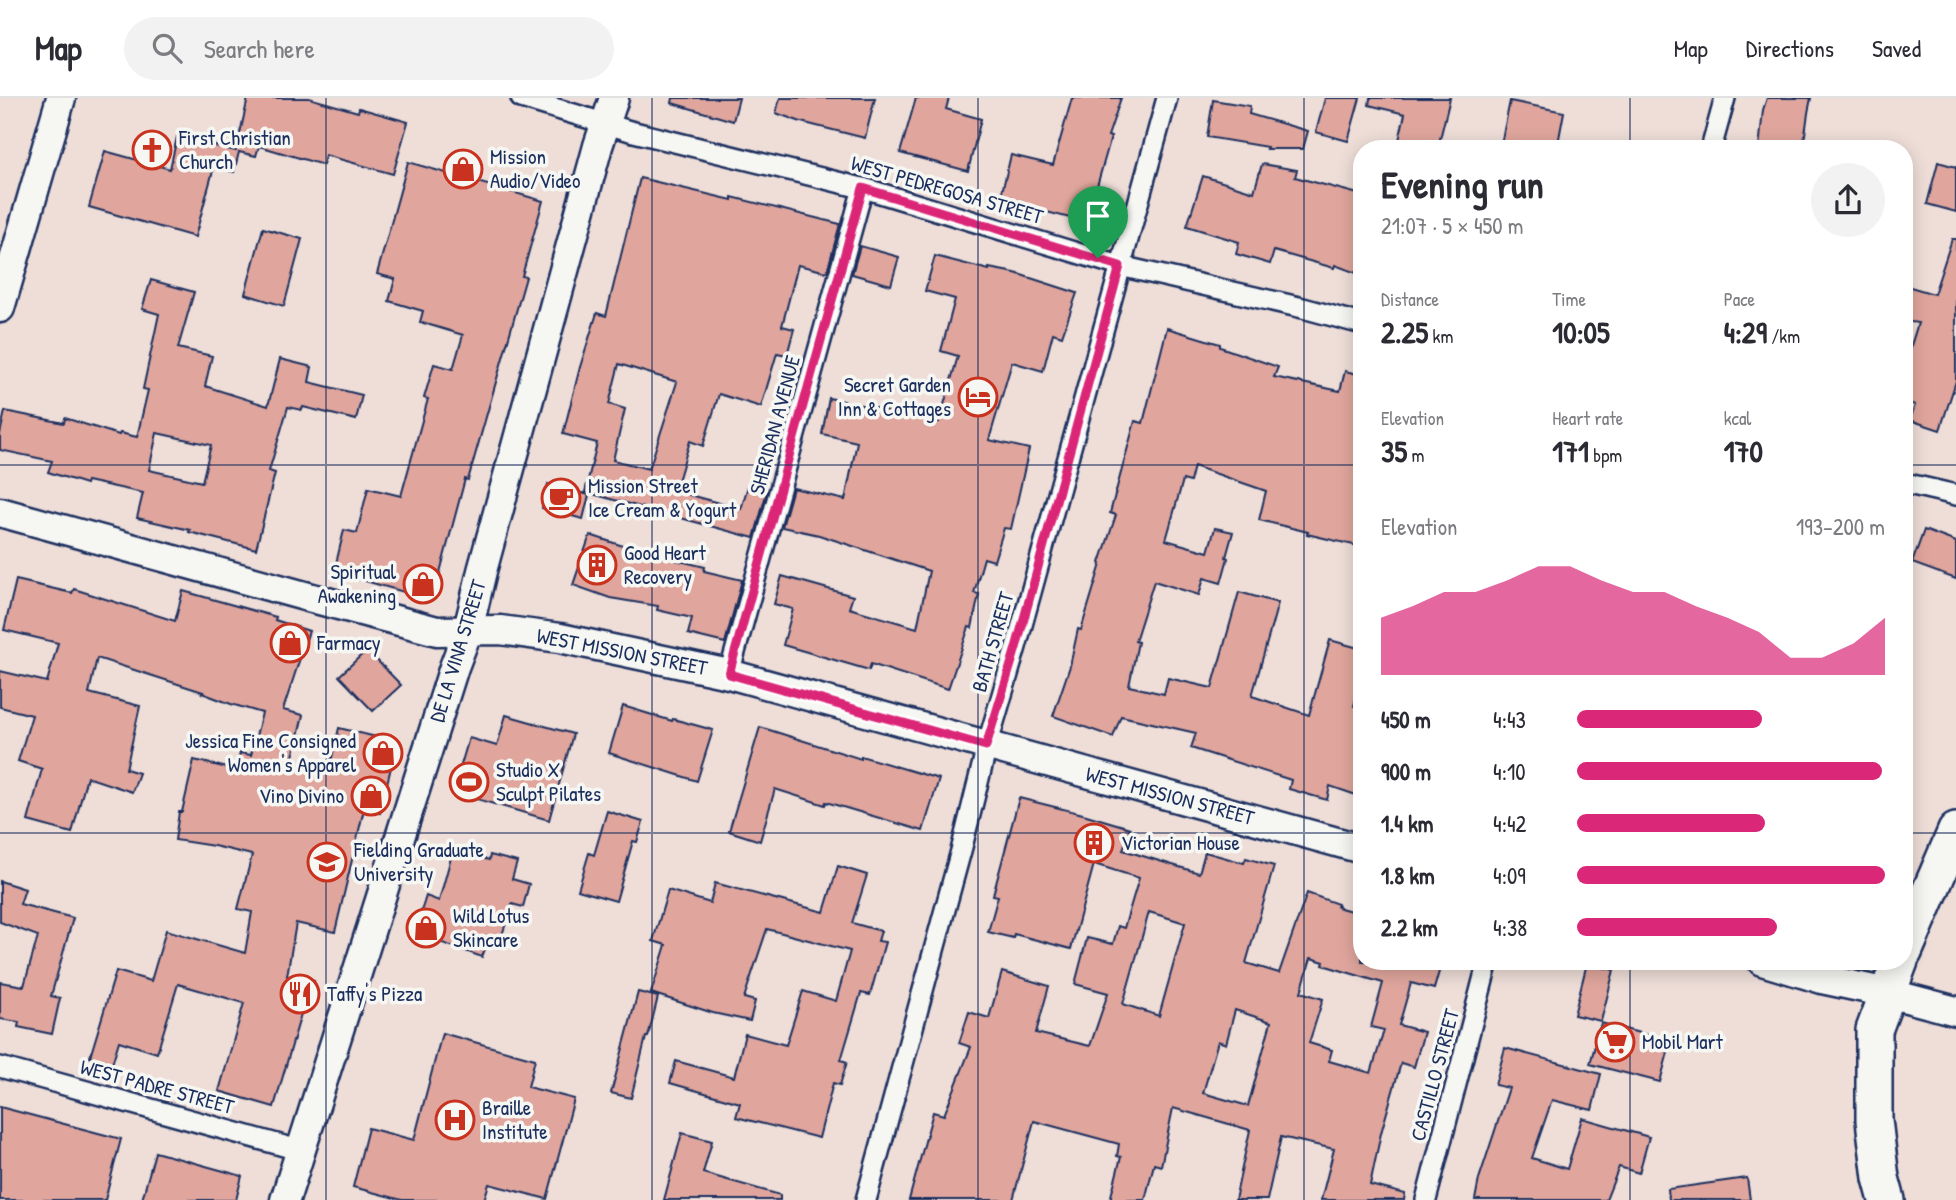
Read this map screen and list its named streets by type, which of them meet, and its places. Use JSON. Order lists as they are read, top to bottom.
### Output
{
  "streets": {
    "main road": ["DE LA VINA STREET", "WEST MISSION STREET"],
    "street": [
      "WEST PEDREGOSA STREET",
      "SHERIDAN AVENUE",
      "BATH STREET",
      "CASTILLO STREET",
      "WEST PADRE STREET"
    ]
  },
  "crossings": [
    ["WEST PEDREGOSA STREET", "SHERIDAN AVENUE"],
    ["WEST PEDREGOSA STREET", "BATH STREET"],
    ["WEST PEDREGOSA STREET", "DE LA VINA STREET"],
    ["SHERIDAN AVENUE", "WEST MISSION STREET"],
    ["BATH STREET", "WEST MISSION STREET"],
    ["DE LA VINA STREET", "WEST MISSION STREET"],
    ["DE LA VINA STREET", "WEST PADRE STREET"]
  ],
  "places": {
    "church": ["First Christian Church"],
    "shop": [
      "Mission Audio/Video",
      "Spiritual Awakening",
      "Farmacy",
      "Jessica Fine Consigned Women's Apparel",
      "Vino Divino",
      "Wild Lotus Skincare"
    ],
    "hotel": ["Secret Garden Inn & Cottages"],
    "cafe": ["Mission Street Ice Cream & Yogurt"],
    "building": ["Good Heart Recovery", "Victorian House"],
    "sports": ["Studio X Sculpt Pilates"],
    "school or university": ["Fielding Graduate University"],
    "restaurant": ["Taffy's Pizza"],
    "supermarket": ["Mobil Mart"],
    "hospital": ["Braille Institute"]
  },
  "page": {
    "header": "Map",
    "search": "Search here",
    "nav": ["Map", "Directions", "Saved"],
    "heading": ["Evening run", "21:07 · 5 × 450 m"],
    "stats": [
      ["Distance", "2.25 km"],
      ["Time", "10:05"],
      ["Pace", "4:29 /km"],
      ["Elevation", "35 m"],
      ["Heart rate", "171 bpm"],
      ["kcal", "170"]
    ],
    "chart": ["Elevation", "193–200 m"],
    "list": [
      {
        "name": "450 m",
        "note": "4:43"
      },
      {
        "name": "900 m",
        "note": "4:10"
      },
      {
        "name": "1.4 km",
        "note": "4:42"
      },
      {
        "name": "1.8 km",
        "note": "4:09"
      },
      {
        "name": "2.2 km",
        "note": "4:38"
      }
    ]
  }
}
